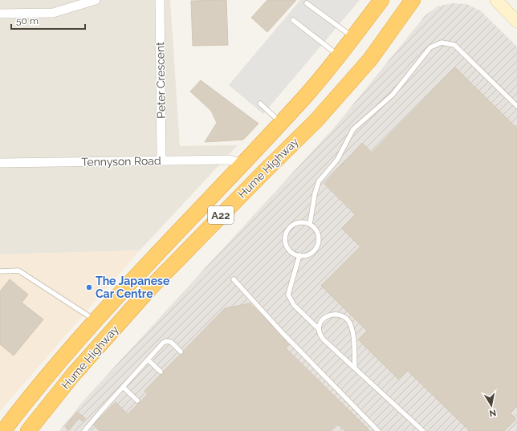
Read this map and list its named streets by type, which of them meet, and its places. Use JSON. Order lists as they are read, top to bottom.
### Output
{
  "streets": {
    "highway": ["Hume Highway", "A22"],
    "street": ["Peter Crescent", "Tennyson Road"]
  },
  "crossings": [
    ["Peter Crescent", "Tennyson Road"],
    ["Tennyson Road", "Hume Highway"]
  ],
  "places": ["The Japanese Car Centre"],
  "scale_bar": "50 m",
  "north": "bottom"
}
